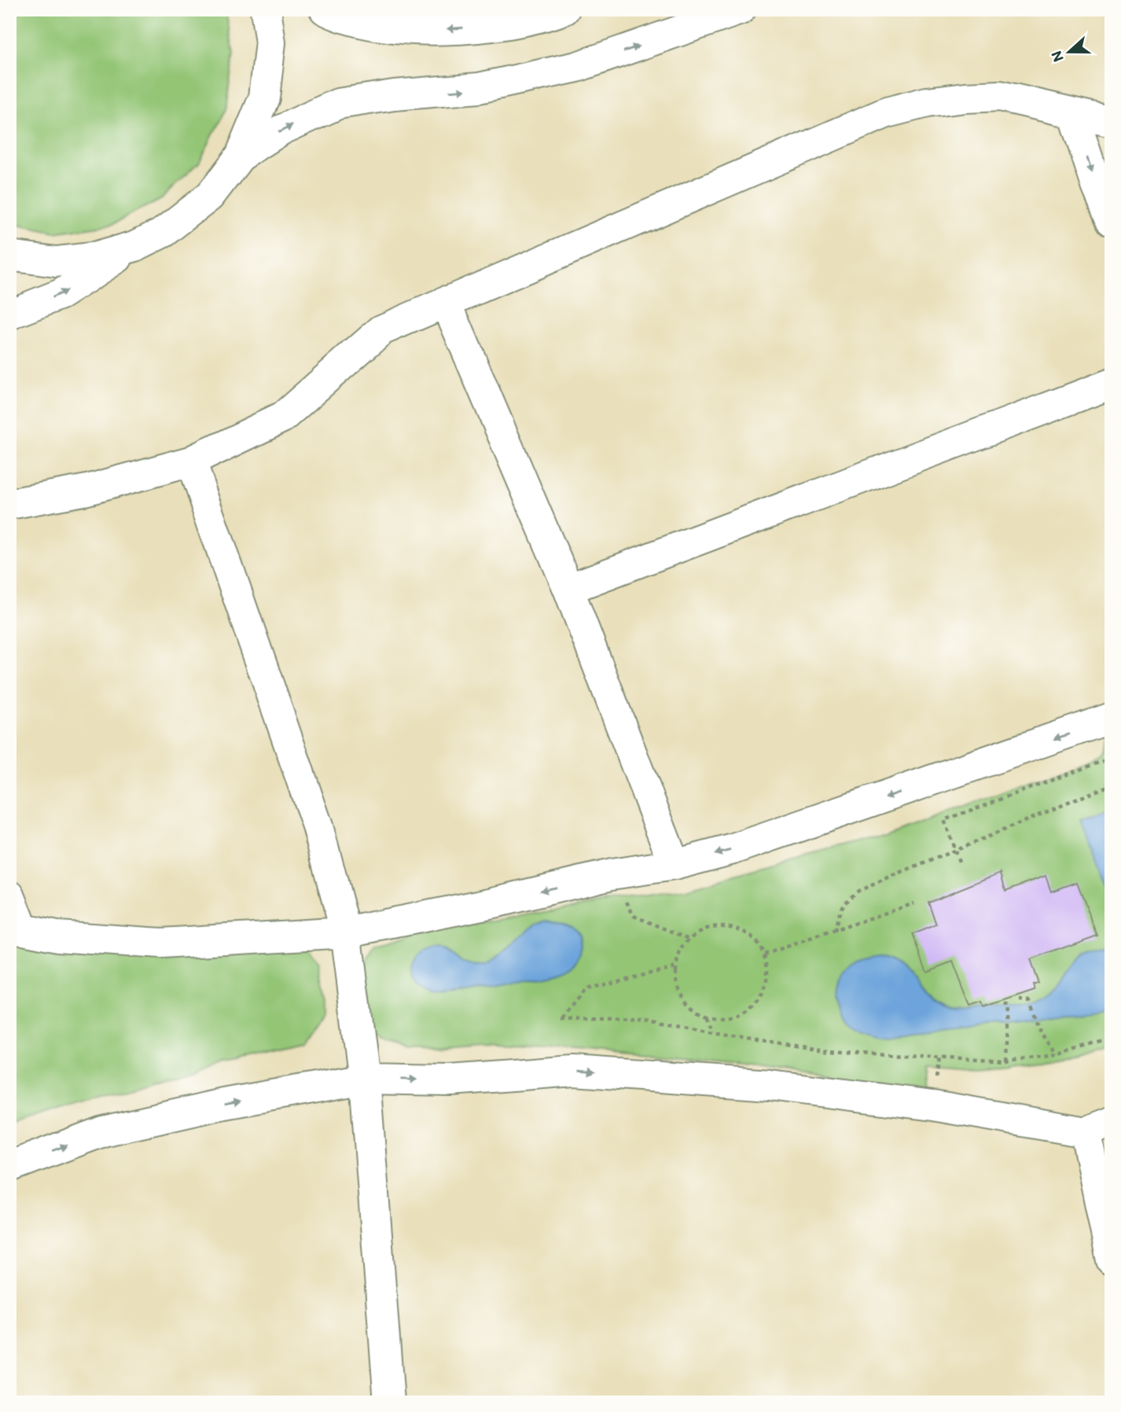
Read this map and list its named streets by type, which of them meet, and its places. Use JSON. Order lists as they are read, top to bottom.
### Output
{
  "north": "left"
}
